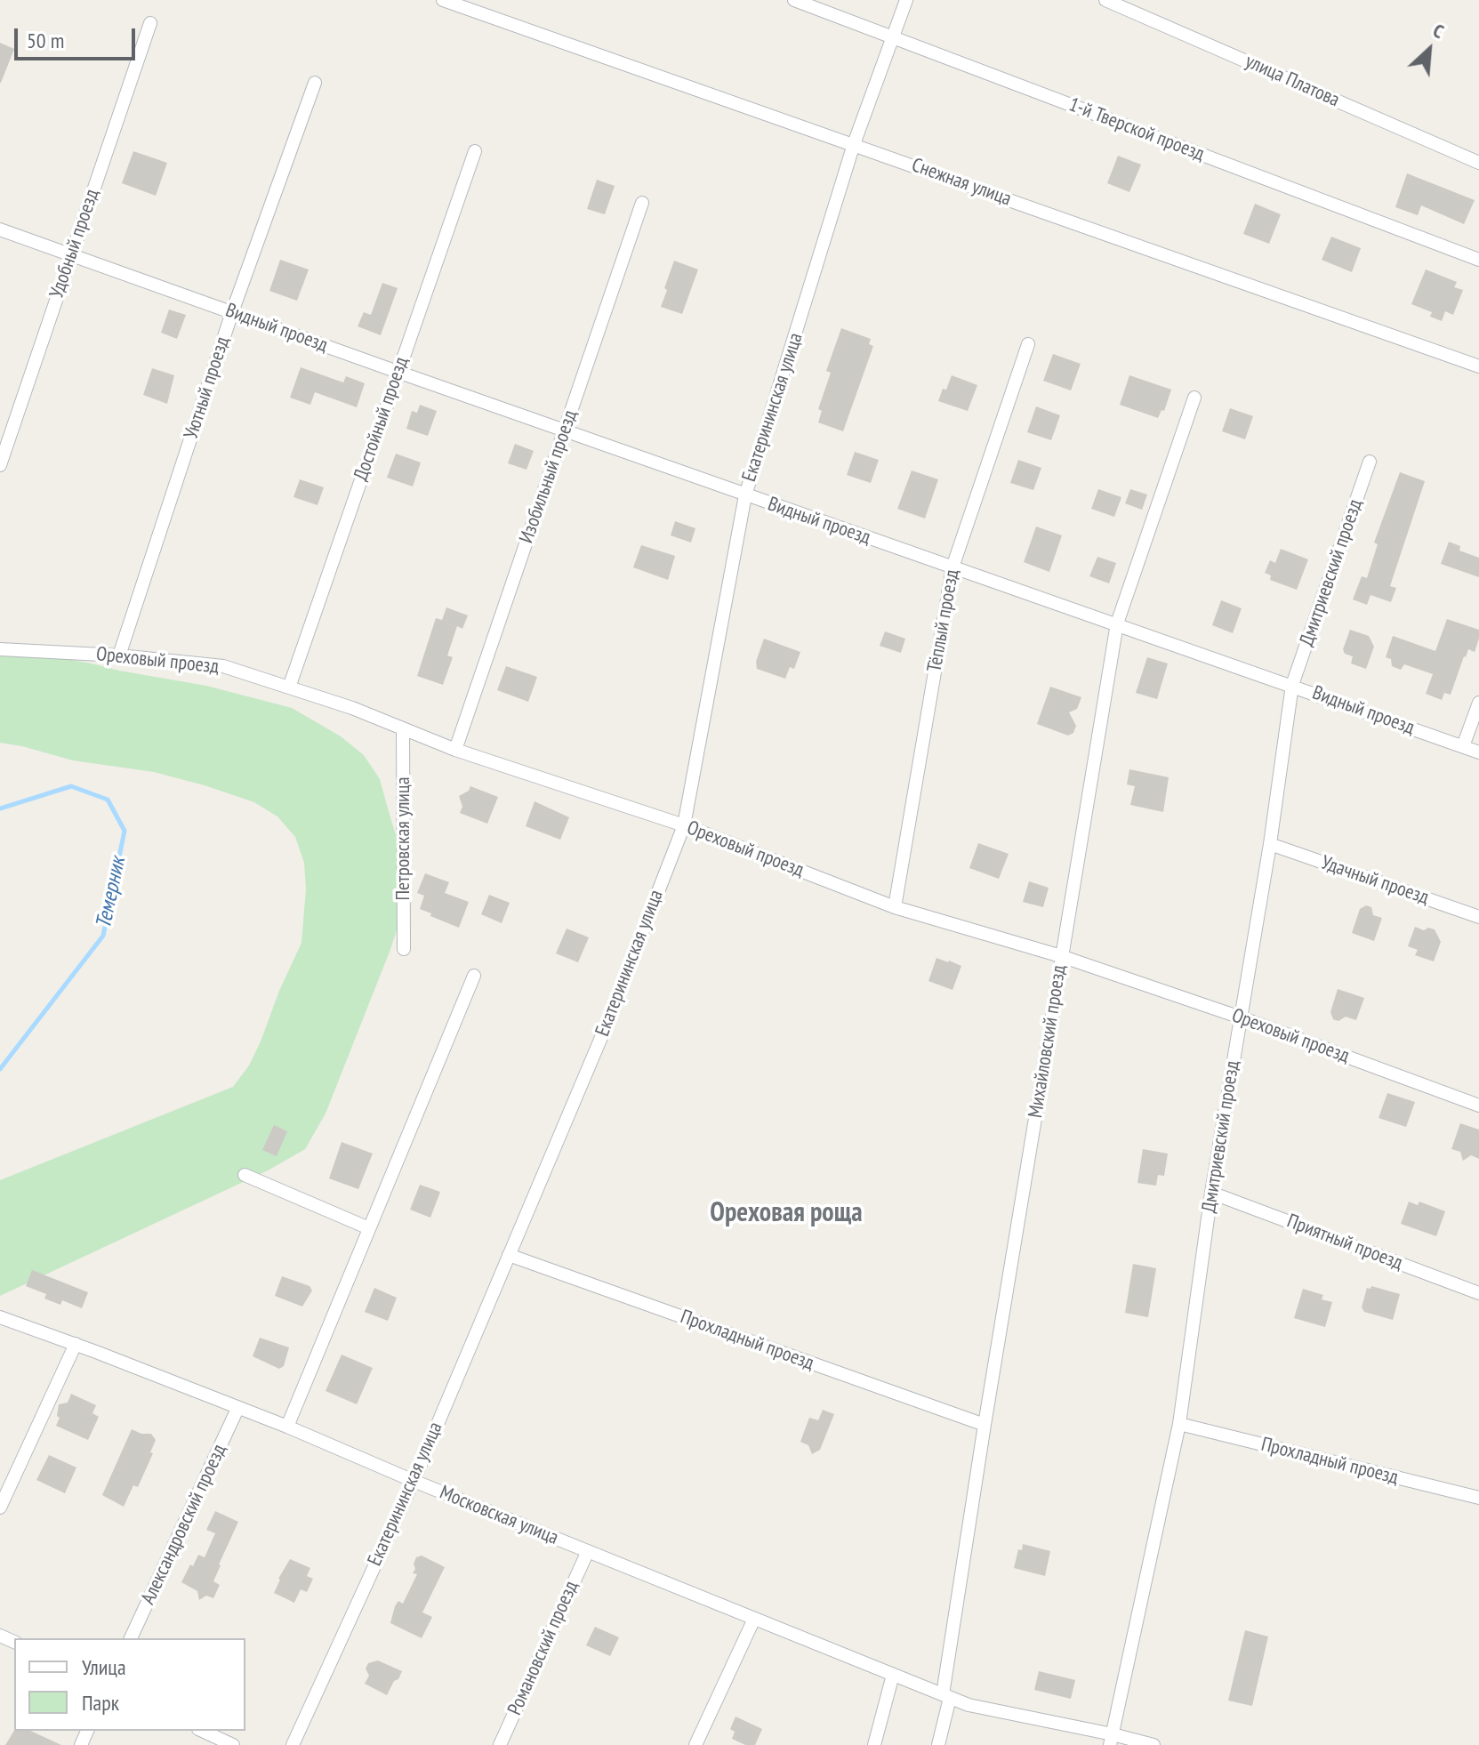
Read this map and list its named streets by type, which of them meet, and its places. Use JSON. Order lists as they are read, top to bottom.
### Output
{
  "streets": {
    "street": [
      "улица Платова",
      "1-й Тверской проезд",
      "Снежная улица",
      "Удобный проезд",
      "Видный проезд",
      "Уютный проезд",
      "Екатерининская улица",
      "Достойный проезд",
      "Изобильный проезд",
      "Дмитриевский проезд",
      "Тёплый проезд",
      "Ореховый проезд",
      "Петровская улица",
      "Удачный проезд",
      "Михайловский проезд",
      "Приятный проезд",
      "Прохладный проезд",
      "Московская улица",
      "Александровский проезд",
      "Романовский проезд"
    ]
  },
  "crossings": [
    ["1-й Тверской проезд", "Екатерининская улица"],
    ["Снежная улица", "Екатерининская улица"],
    ["Удобный проезд", "Видный проезд"],
    ["Видный проезд", "Уютный проезд"],
    ["Видный проезд", "Екатерининская улица"],
    ["Видный проезд", "Достойный проезд"],
    ["Видный проезд", "Изобильный проезд"],
    ["Видный проезд", "Дмитриевский проезд"],
    ["Видный проезд", "Тёплый проезд"],
    ["Видный проезд", "Михайловский проезд"],
    ["Уютный проезд", "Ореховый проезд"],
    ["Екатерининская улица", "Ореховый проезд"],
    ["Екатерининская улица", "Прохладный проезд"],
    ["Екатерининская улица", "Московская улица"],
    ["Достойный проезд", "Ореховый проезд"],
    ["Изобильный проезд", "Ореховый проезд"],
    ["Дмитриевский проезд", "Ореховый проезд"],
    ["Дмитриевский проезд", "Удачный проезд"],
    ["Дмитриевский проезд", "Приятный проезд"],
    ["Дмитриевский проезд", "Прохладный проезд"],
    ["Дмитриевский проезд", "Московская улица"],
    ["Тёплый проезд", "Ореховый проезд"],
    ["Ореховый проезд", "Петровская улица"],
    ["Ореховый проезд", "Михайловский проезд"],
    ["Михайловский проезд", "Прохладный проезд"],
    ["Михайловский проезд", "Московская улица"],
    ["Московская улица", "Александровский проезд"],
    ["Московская улица", "Романовский проезд"]
  ],
  "districts": ["Ореховая роща"],
  "water": ["Темерник"],
  "legend": ["Улица", "Парк"],
  "scale_bar": "50 m",
  "north": "top right"
}
